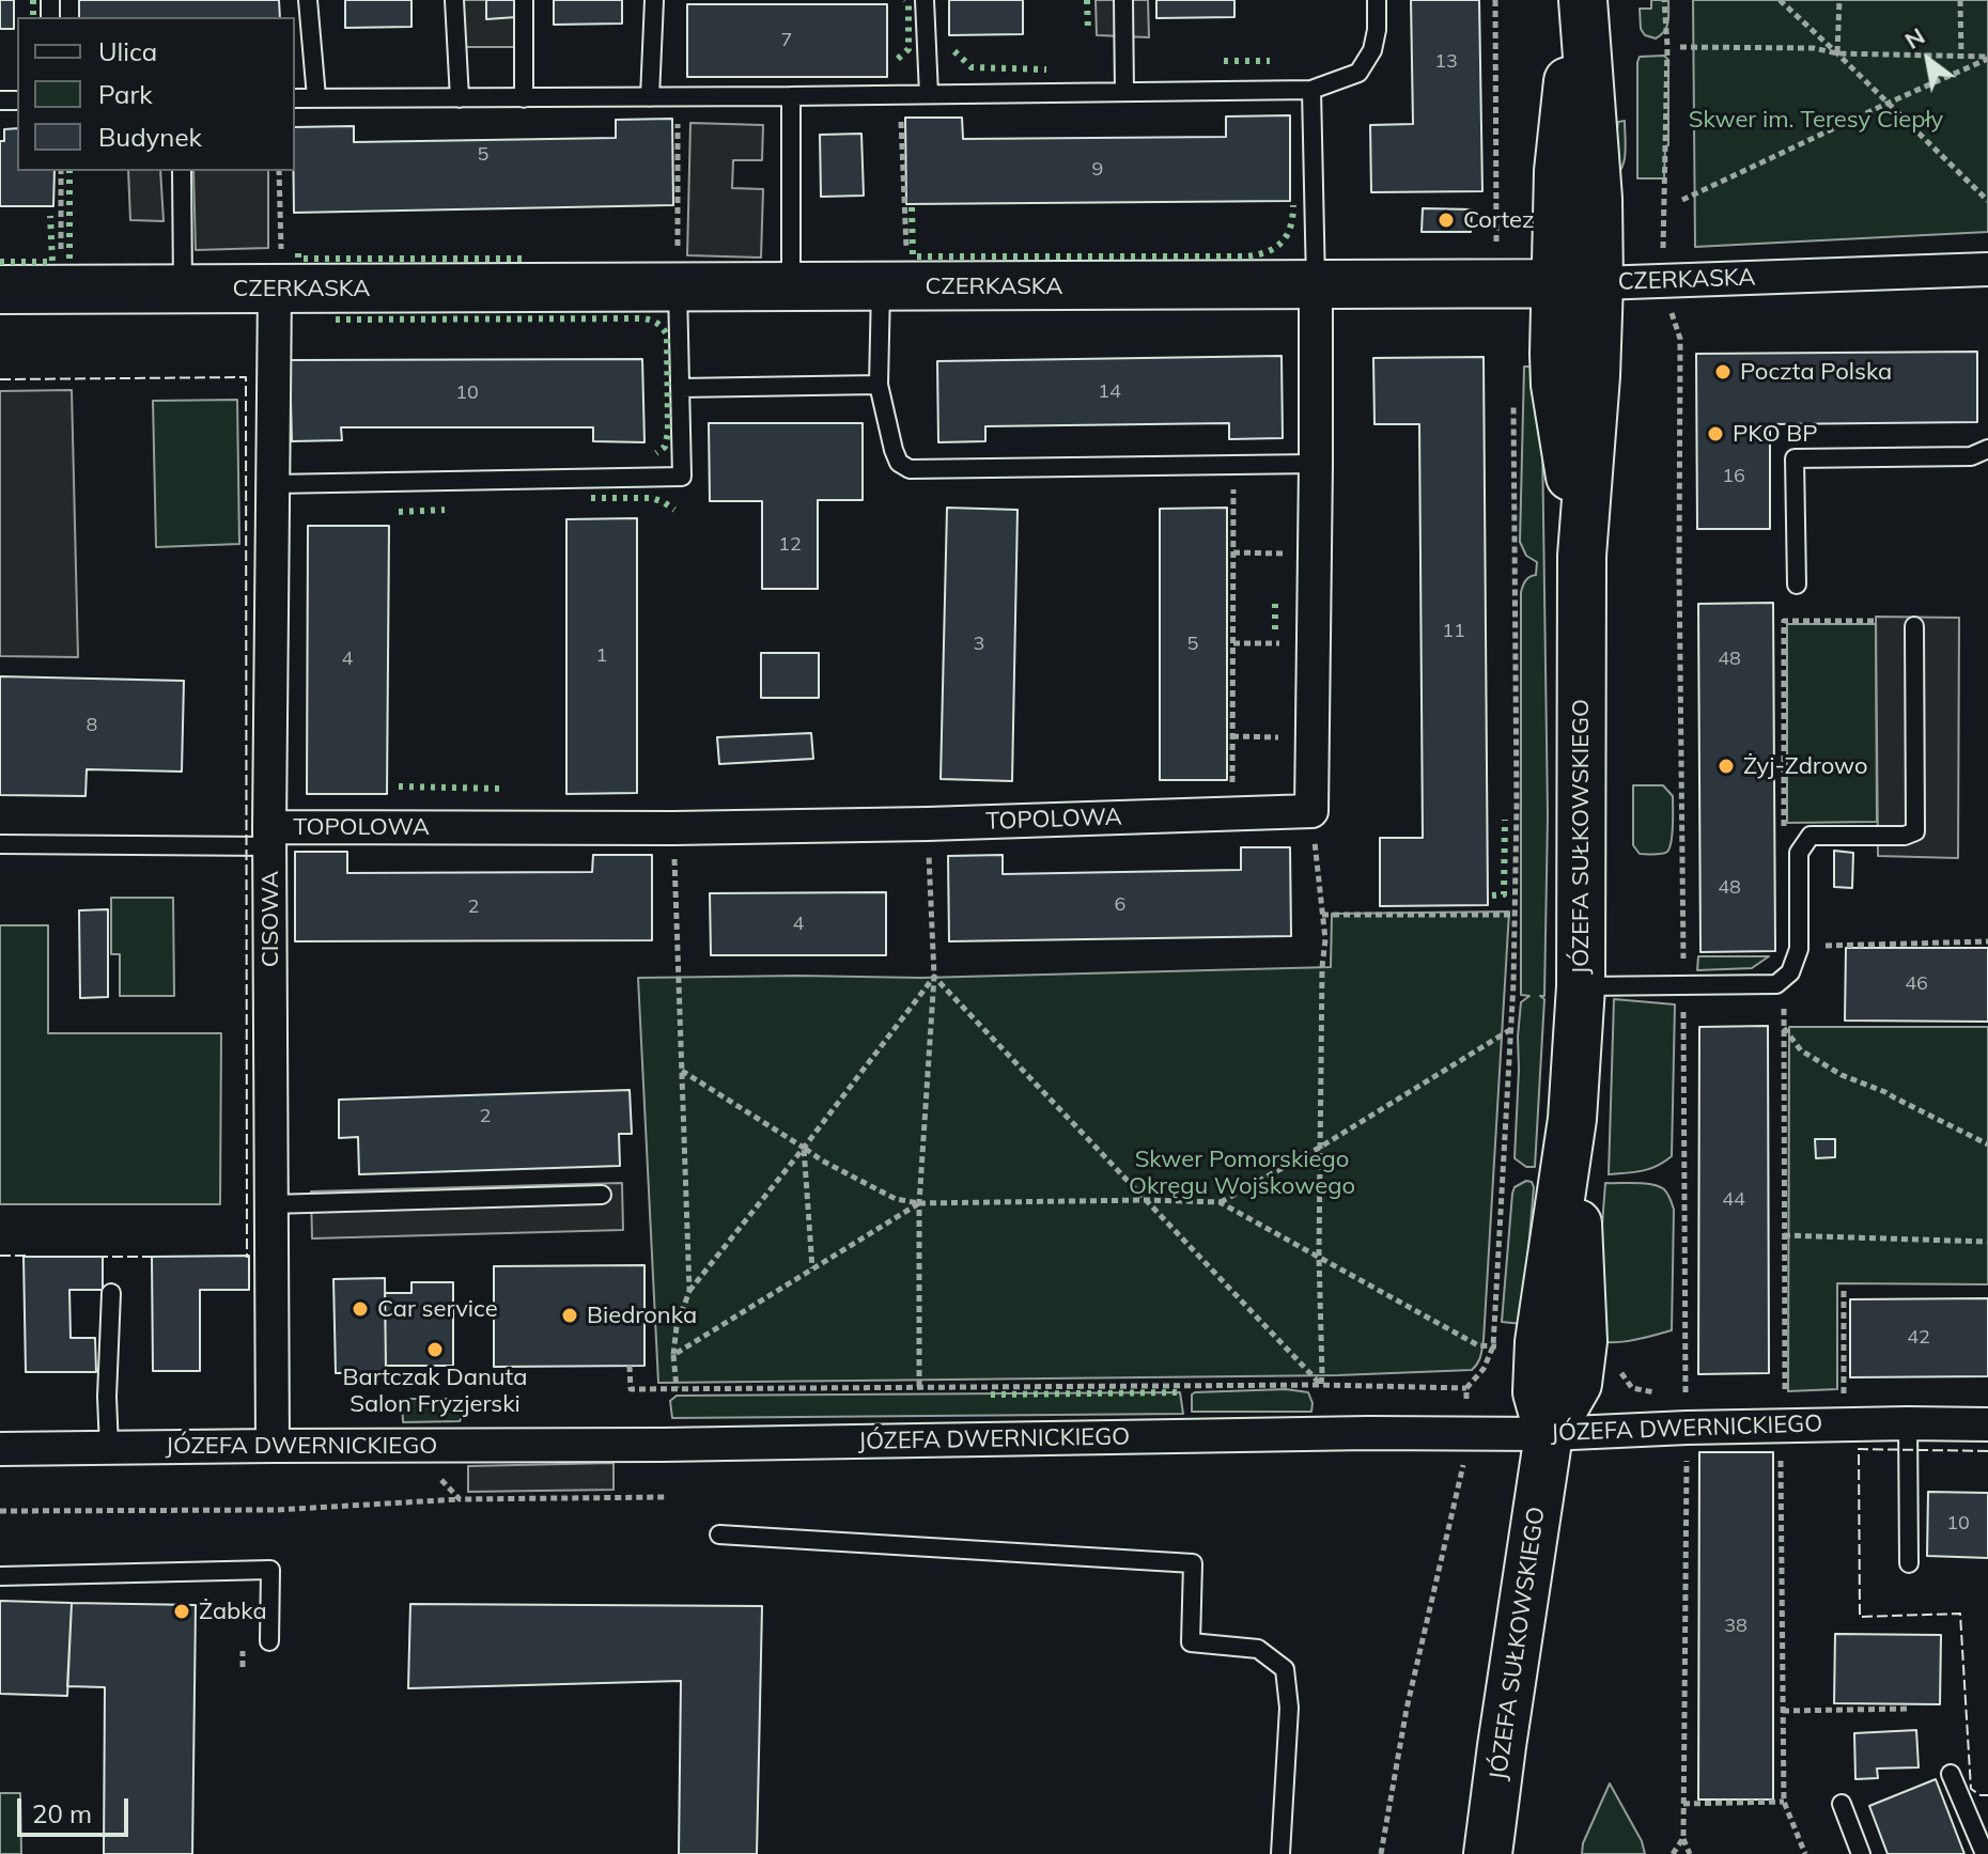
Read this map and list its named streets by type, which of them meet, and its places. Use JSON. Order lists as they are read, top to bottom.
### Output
{
  "streets": {
    "street": [
      "CZERKASKA",
      "TOPOLOWA",
      "JÓZEFA SUŁKOWSKIEGO",
      "CISOWA",
      "JÓZEFA DWERNICKIEGO"
    ]
  },
  "crossings": [
    ["CZERKASKA", "JÓZEFA SUŁKOWSKIEGO"],
    ["CZERKASKA", "CISOWA"],
    ["TOPOLOWA", "CISOWA"],
    ["JÓZEFA SUŁKOWSKIEGO", "JÓZEFA DWERNICKIEGO"],
    ["CISOWA", "JÓZEFA DWERNICKIEGO"]
  ],
  "parks": ["Skwer im. Teresy Ciepły", "Skwer Pomorskiego Okręgu Wojskowego"],
  "places": [
    "Cortez",
    "Poczta Polska",
    "PKO BP",
    "Żyj-Zdrowo",
    "Car service",
    "Biedronka",
    "Bartczak Danuta Salon Fryzjerski",
    "Żabka"
  ],
  "house_numbers": [
    "7",
    "13",
    "5",
    "9",
    "14",
    "10",
    "16",
    "12",
    "11",
    "3",
    "5",
    "1",
    "4",
    "48",
    "8",
    "48",
    "6",
    "2",
    "4",
    "46",
    "2",
    "44",
    "42",
    "10",
    "38"
  ],
  "legend": ["Ulica", "Park", "Budynek"],
  "scale_bar": "20 m",
  "north": "top left"
}
